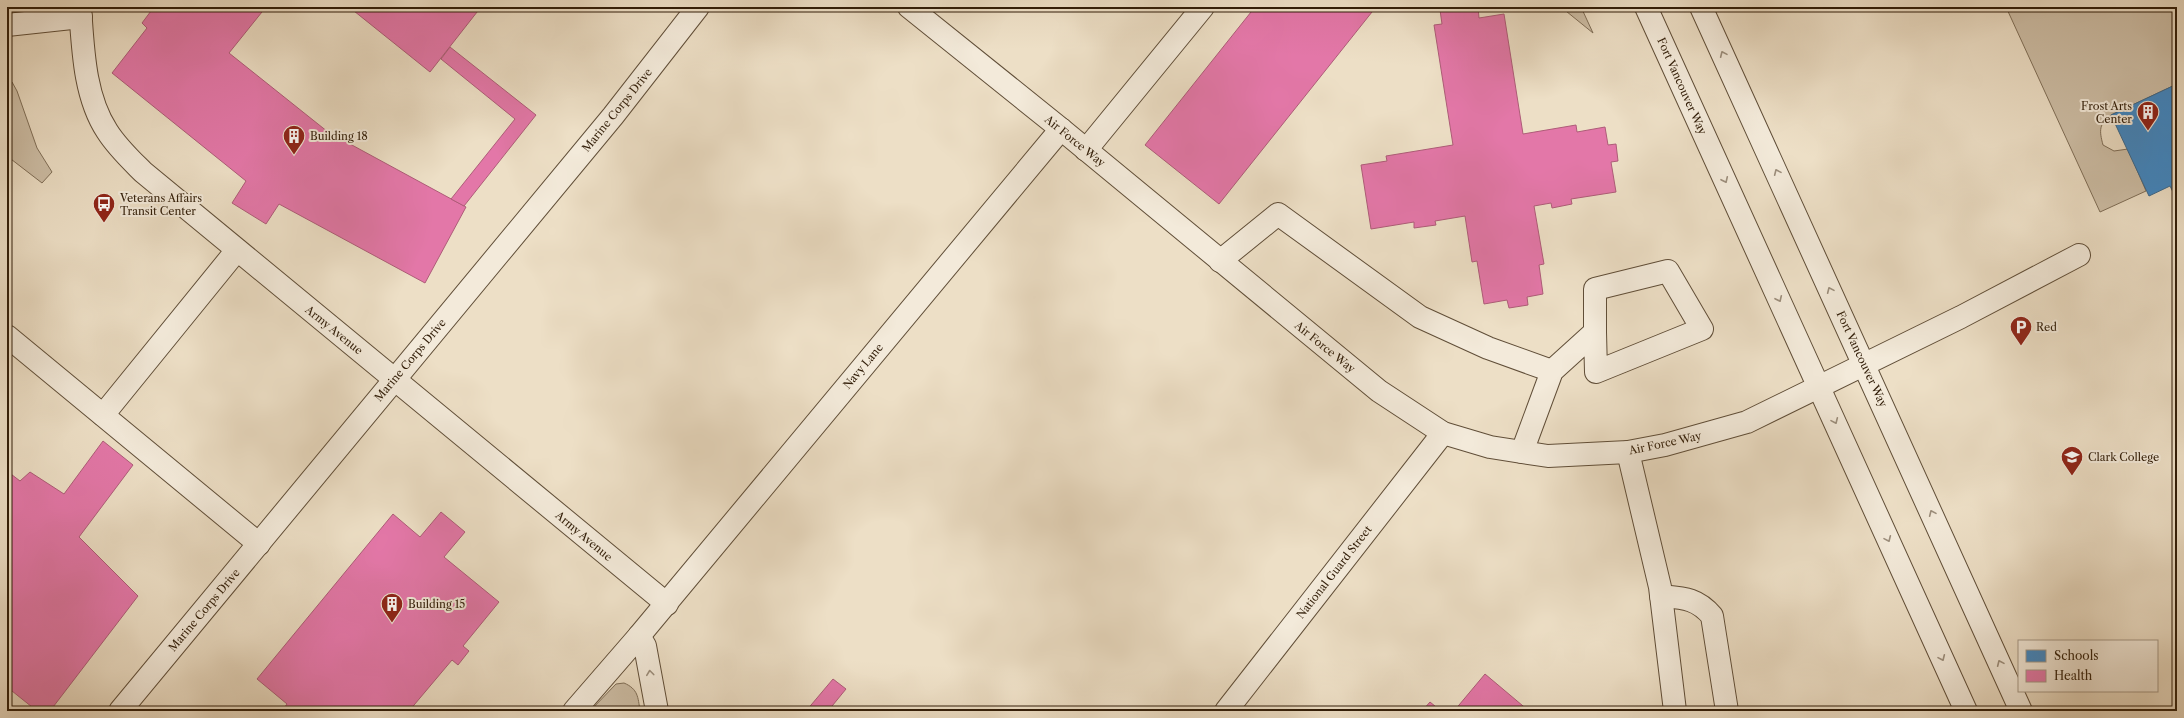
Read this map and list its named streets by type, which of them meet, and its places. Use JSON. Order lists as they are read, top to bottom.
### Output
{
  "streets": {
    "street": [
      "Fort Vancouver Way",
      "Marine Corps Drive",
      "Air Force Way",
      "Army Avenue",
      "Navy Lane",
      "National Guard Street"
    ]
  },
  "crossings": [
    ["Fort Vancouver Way", "Air Force Way"],
    ["Marine Corps Drive", "Army Avenue"],
    ["Air Force Way", "Navy Lane"],
    ["Air Force Way", "National Guard Street"],
    ["Army Avenue", "Navy Lane"]
  ],
  "places": {
    "building": ["Frost Arts Center", "Building 18", "Building 15"],
    "bus stop": ["Veterans Affairs Transit Center"],
    "parking": ["Red"],
    "school or university": ["Clark College"]
  },
  "legend": ["Schools", "Health"]
}
